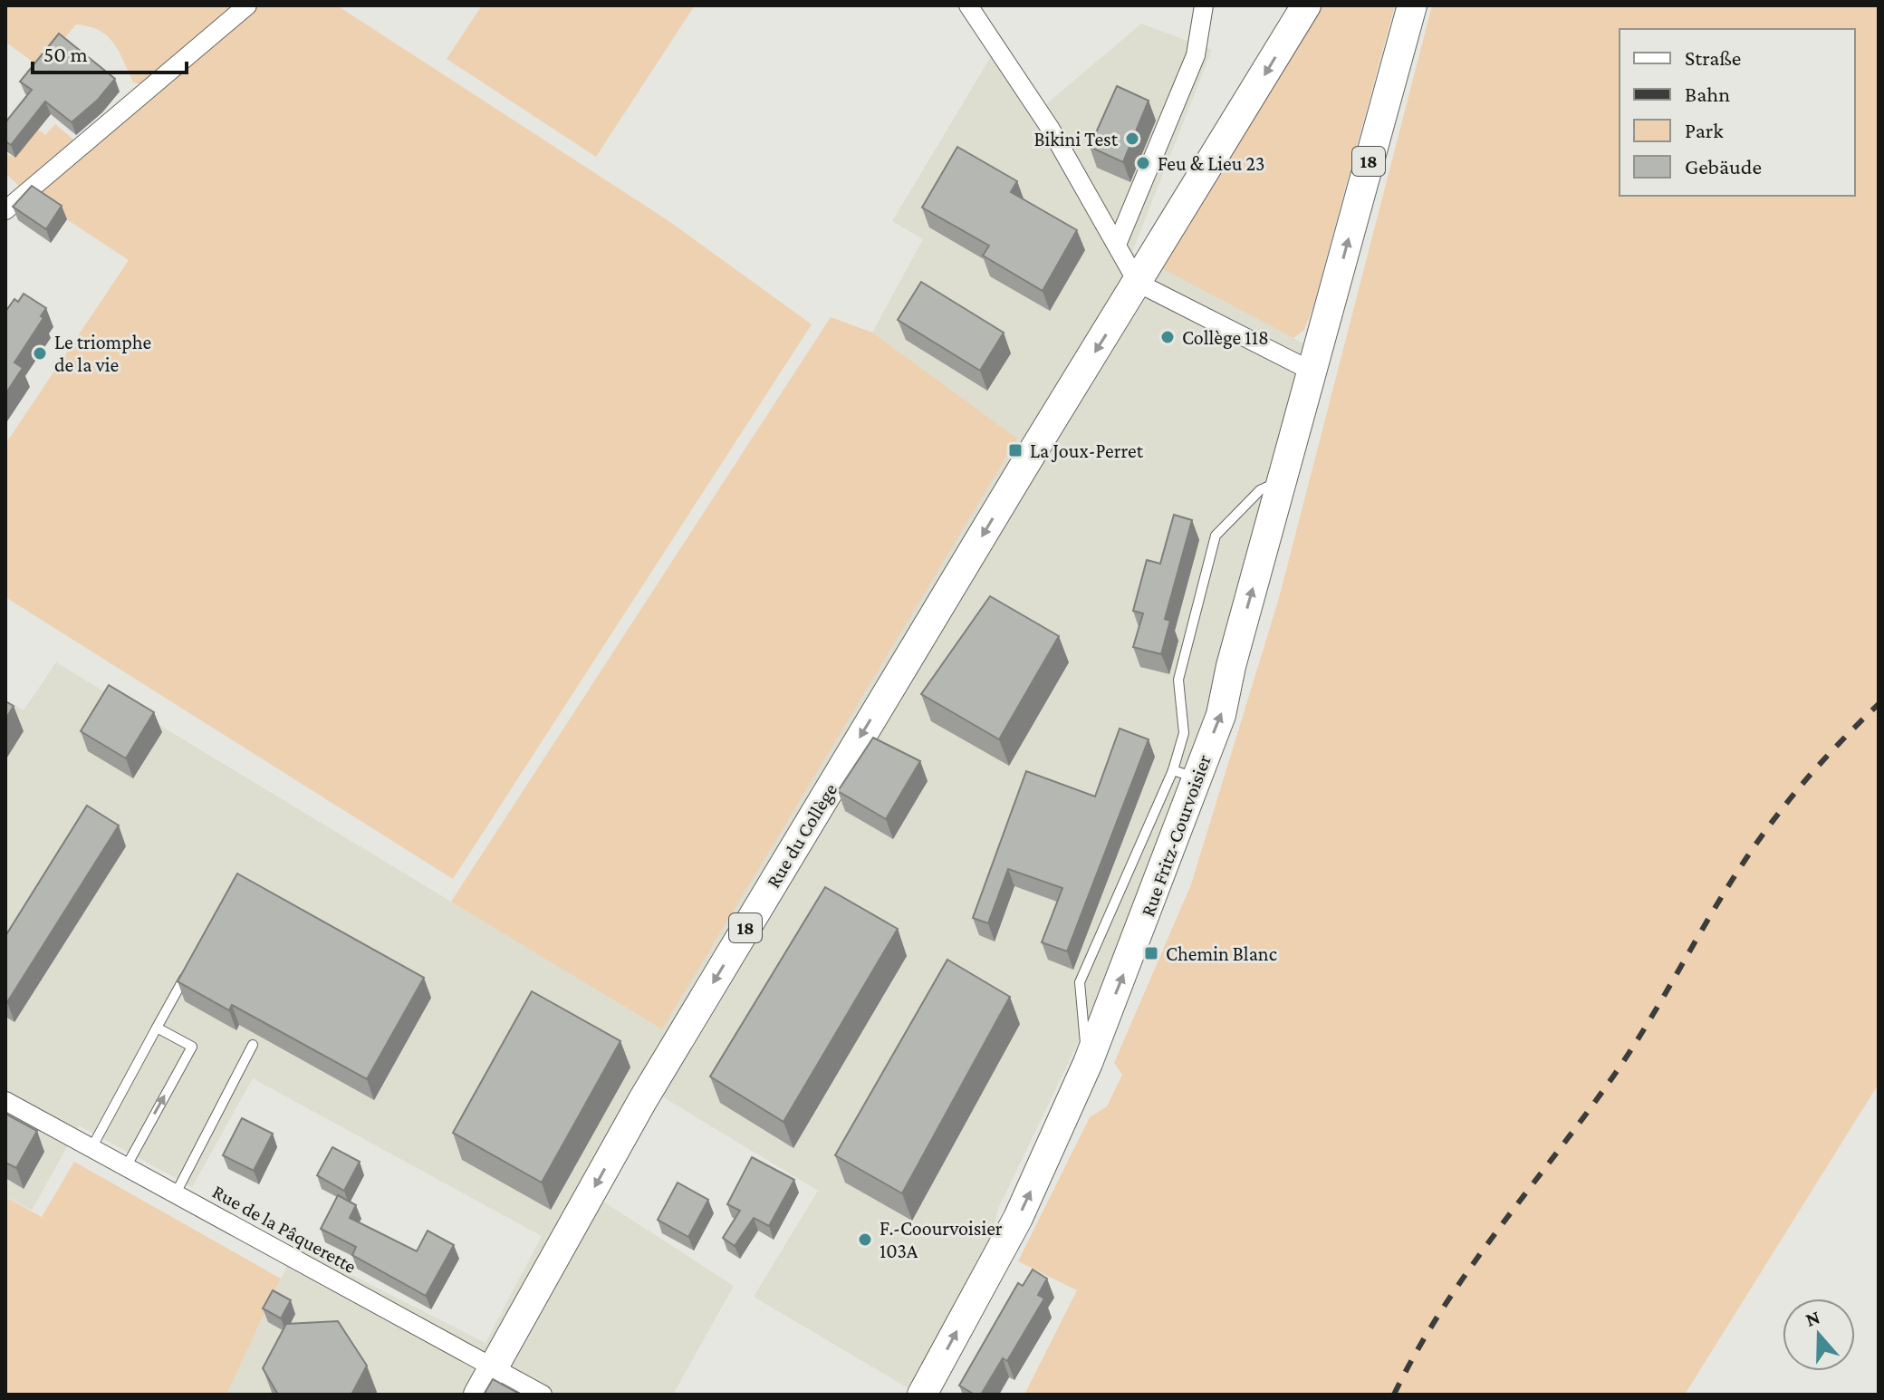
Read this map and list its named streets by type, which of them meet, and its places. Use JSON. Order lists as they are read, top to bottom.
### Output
{
  "streets": {
    "main road": ["18", "Rue du Collège", "Rue Fritz-Courvoisier"],
    "street": ["Rue de la Pâquerette"]
  },
  "crossings": [
    ["18", "Rue du Collège"],
    ["18", "Rue Fritz-Courvoisier"],
    ["Rue du Collège", "Rue de la Pâquerette"]
  ],
  "one_way": ["Rue du Collège", "Rue Fritz-Courvoisier"],
  "places": {
    "other": [
      "Bikini Test",
      "Feu & Lieu 23",
      "Collège 118",
      "Le triomphe de la vie",
      "F.-Coourvoisier 103A"
    ],
    "transit": ["La Joux-Perret", "Chemin Blanc"]
  },
  "legend": [
    "Straße",
    "Bahn",
    "Park",
    "Gebäude"
  ],
  "scale_bar": "50 m",
  "north": "top"
}
